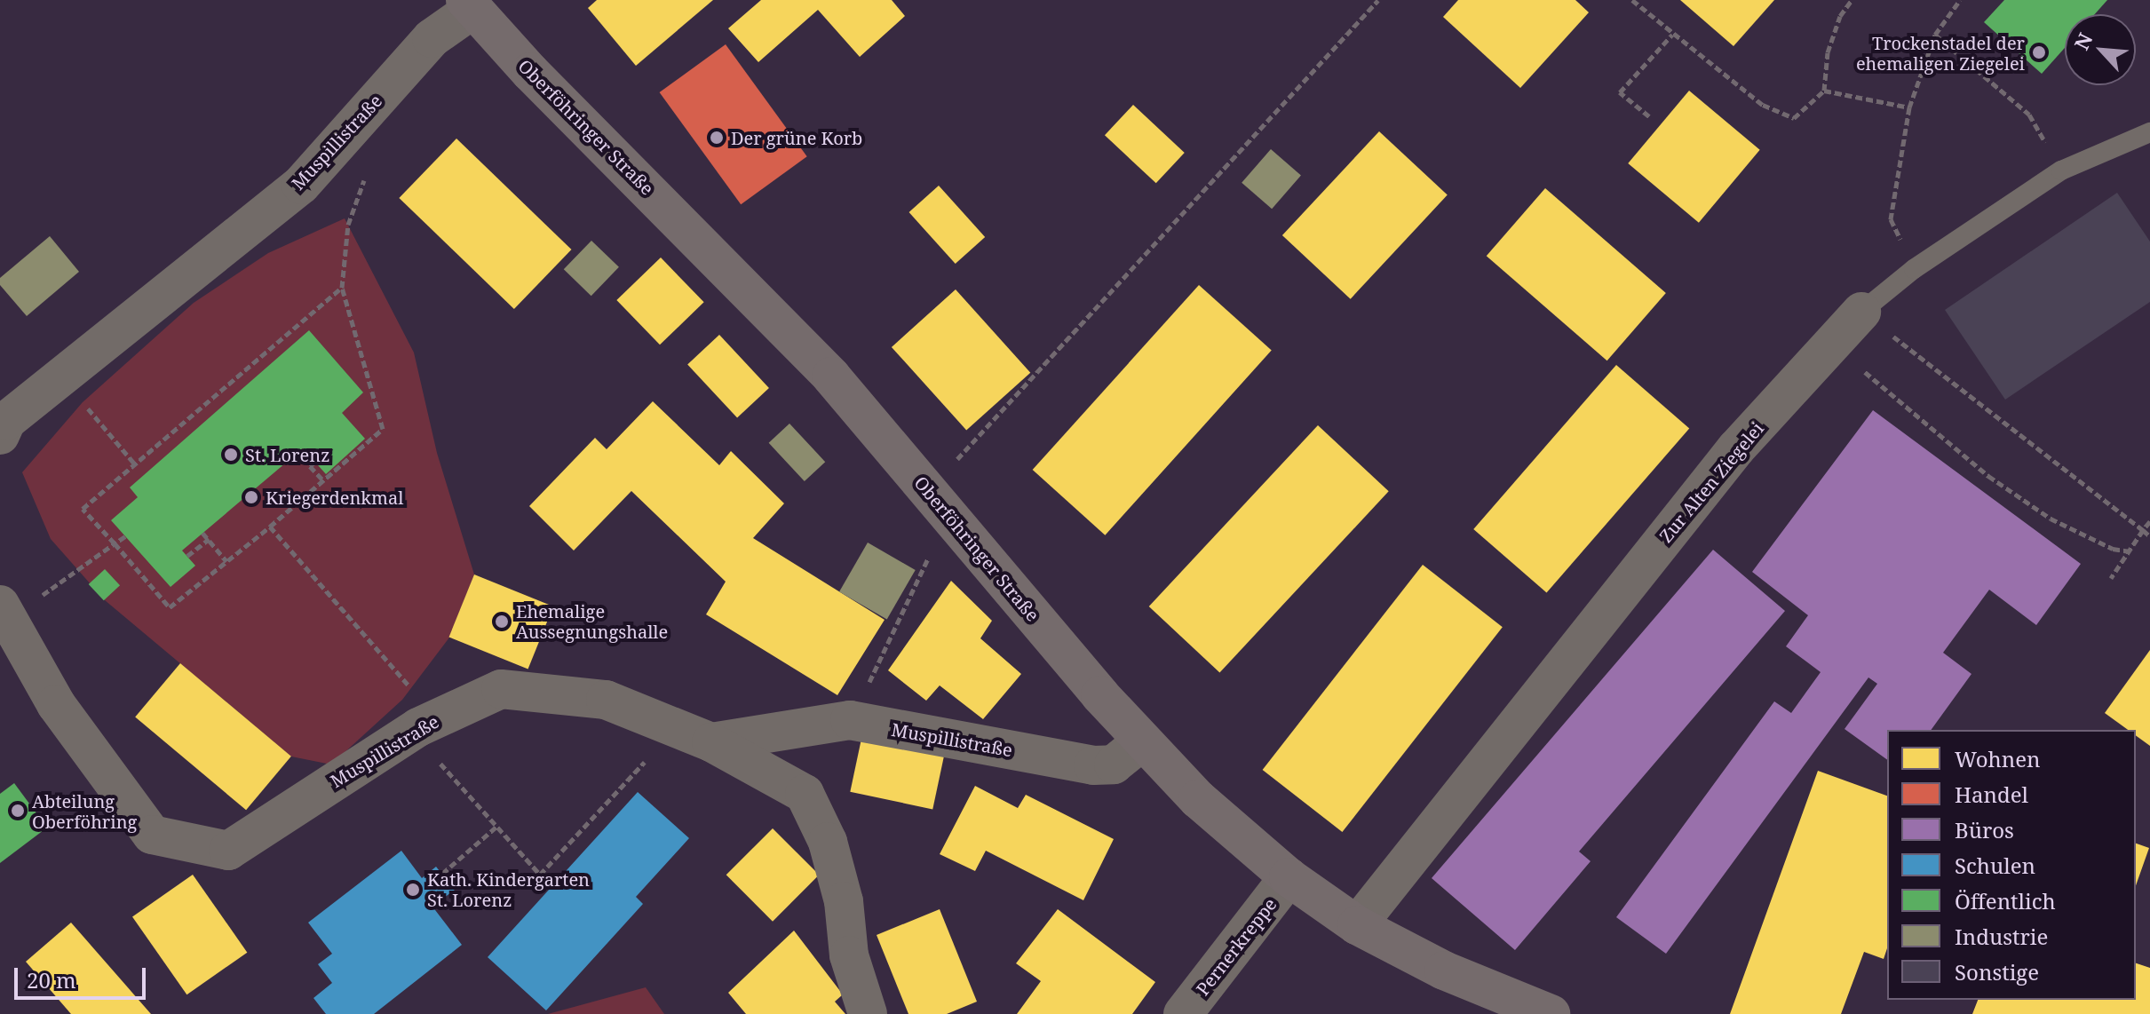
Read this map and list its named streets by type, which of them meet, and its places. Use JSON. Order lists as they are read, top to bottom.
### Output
{
  "streets": {
    "main road": ["Oberföhringer Straße"],
    "street": ["Muspillistraße", "Zur Alten Ziegelei", "Pernerkreppe"]
  },
  "crossings": [
    ["Oberföhringer Straße", "Muspillistraße"],
    ["Oberföhringer Straße", "Zur Alten Ziegelei"],
    ["Oberföhringer Straße", "Pernerkreppe"]
  ],
  "places": [
    "Trockenstadel der ehemaligen Ziegelei",
    "Der grüne Korb",
    "St. Lorenz",
    "Kriegerdenkmal",
    "Ehemalige Aussegnungshalle",
    "Abteilung Oberföhring",
    "Kath. Kindergarten St. Lorenz"
  ],
  "legend": [
    "Wohnen",
    "Handel",
    "Büros",
    "Schulen",
    "Öffentlich",
    "Industrie",
    "Sonstige"
  ],
  "scale_bar": "20 m",
  "north": "top left"
}
